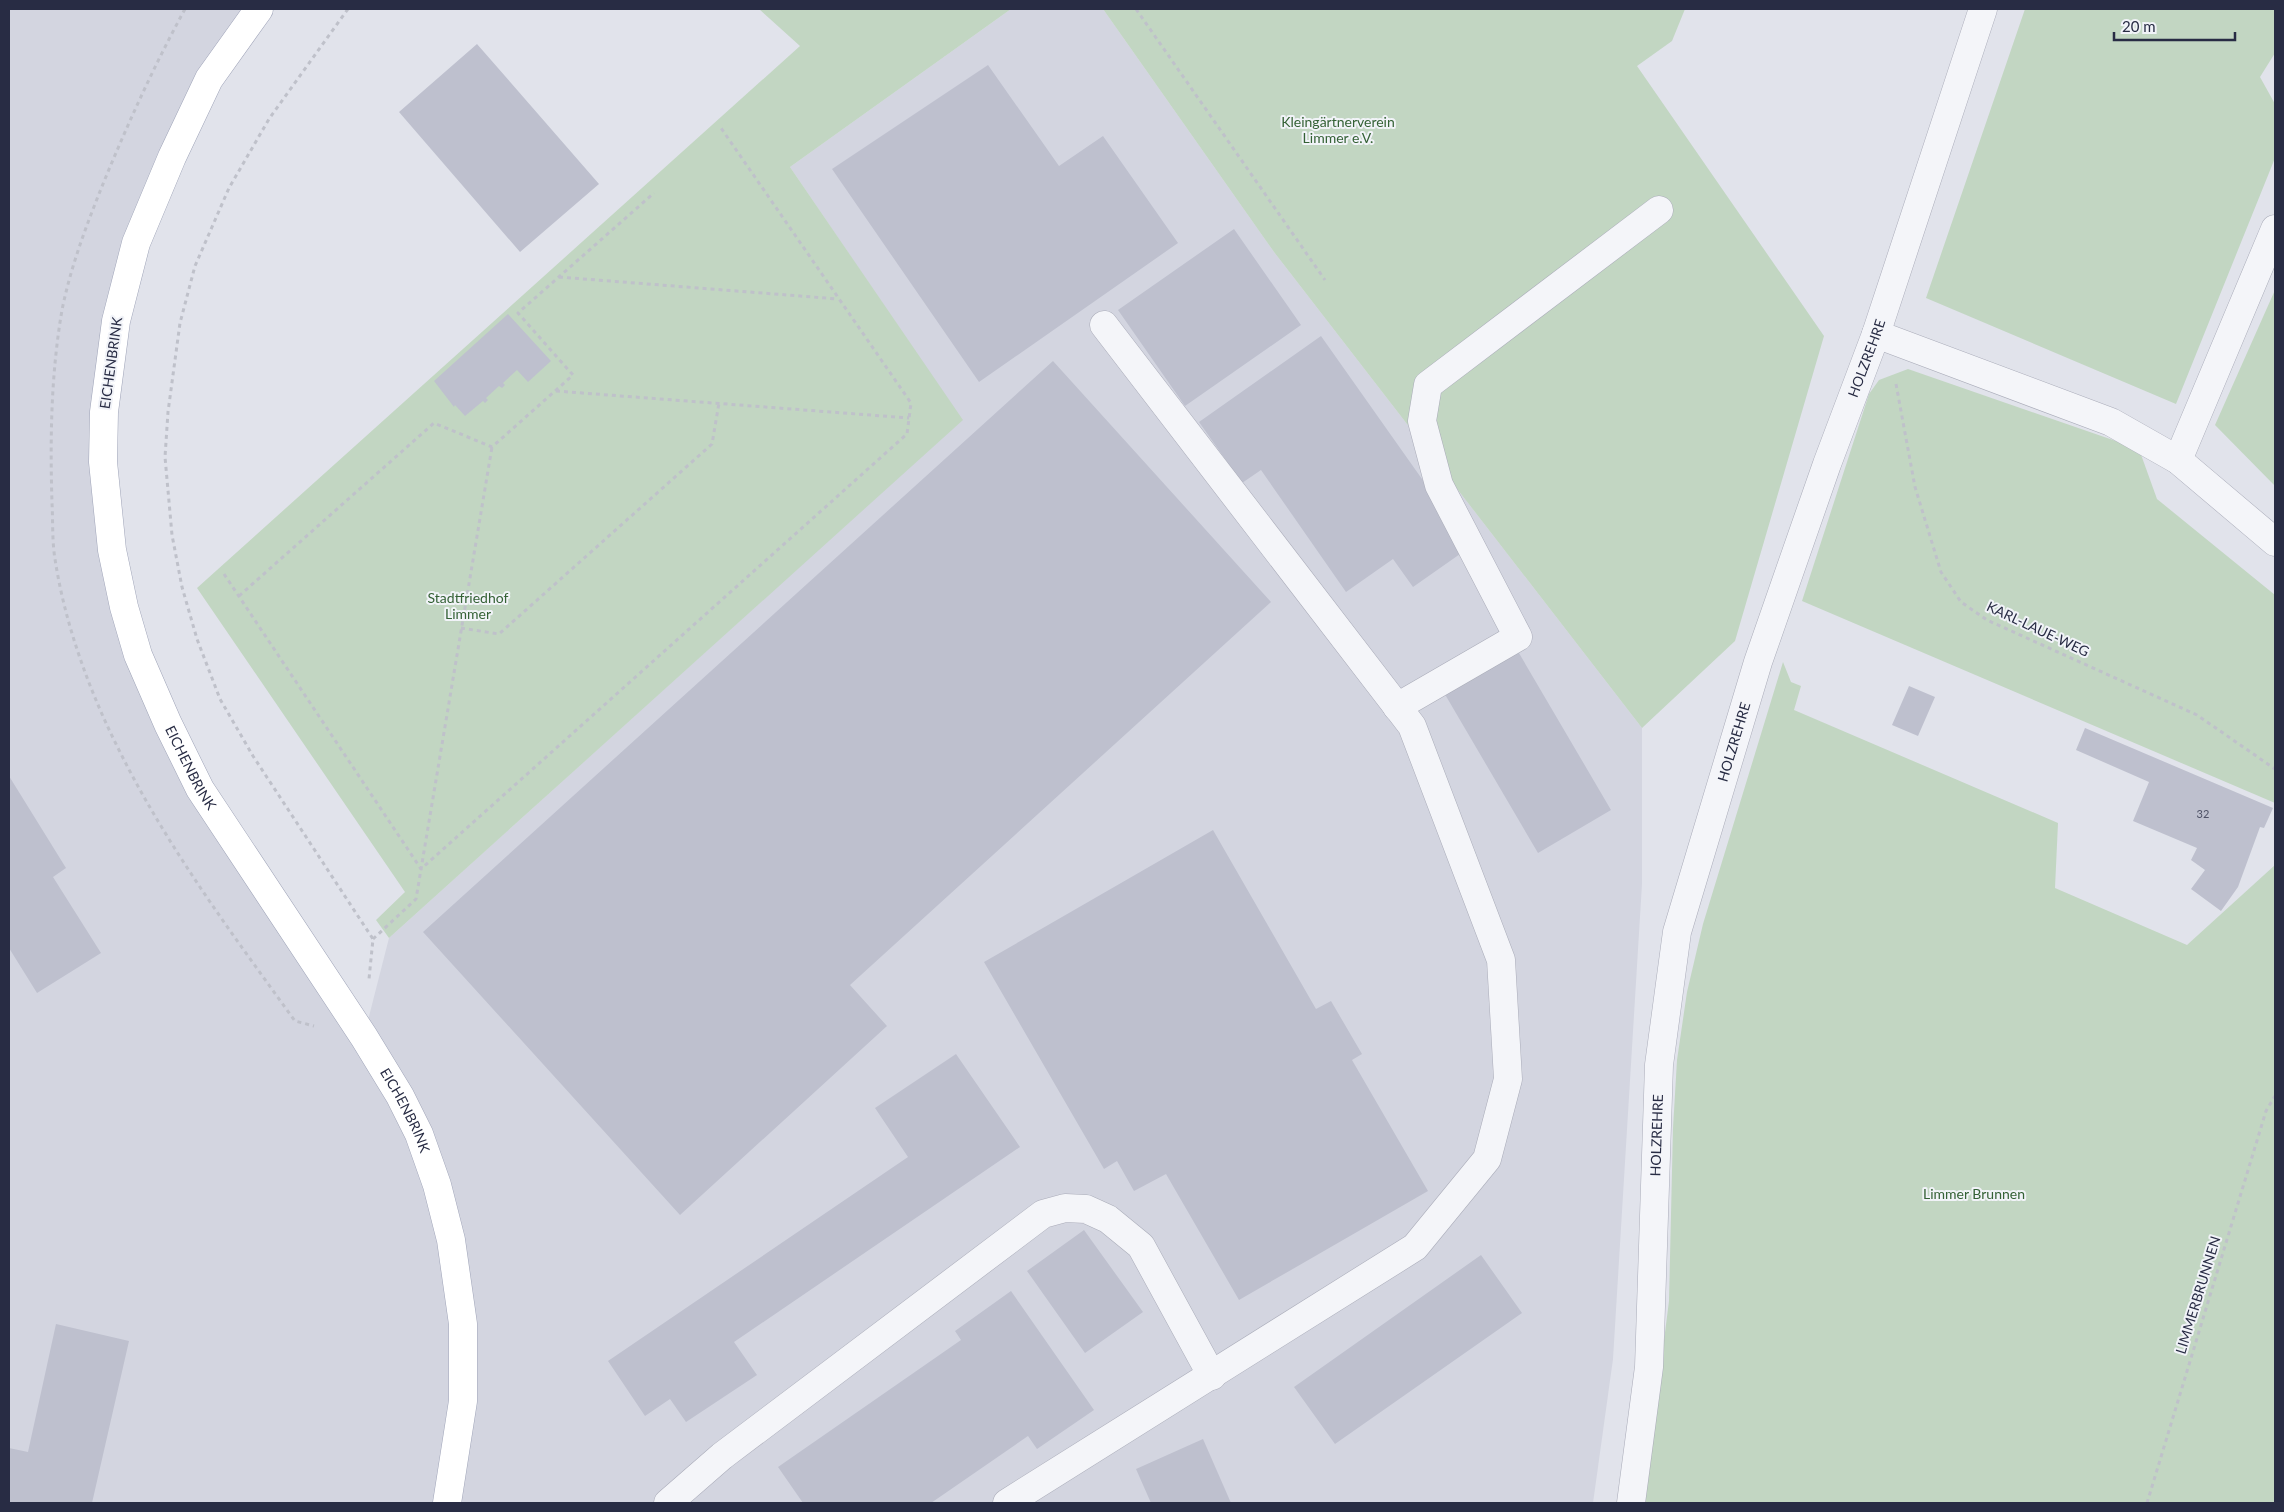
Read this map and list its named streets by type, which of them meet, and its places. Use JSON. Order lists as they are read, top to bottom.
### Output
{
  "streets": {
    "main road": ["EICHENBRINK"],
    "street": ["HOLZREHRE"],
    "path": ["KARL-LAUE-WEG", "LIMMERBRUNNEN"]
  },
  "parks": ["Kleingärtnerverein Limmer e.V.", "Stadtfriedhof Limmer", "Limmer Brunnen"],
  "house_numbers": ["32"],
  "scale_bar": "20 m"
}
